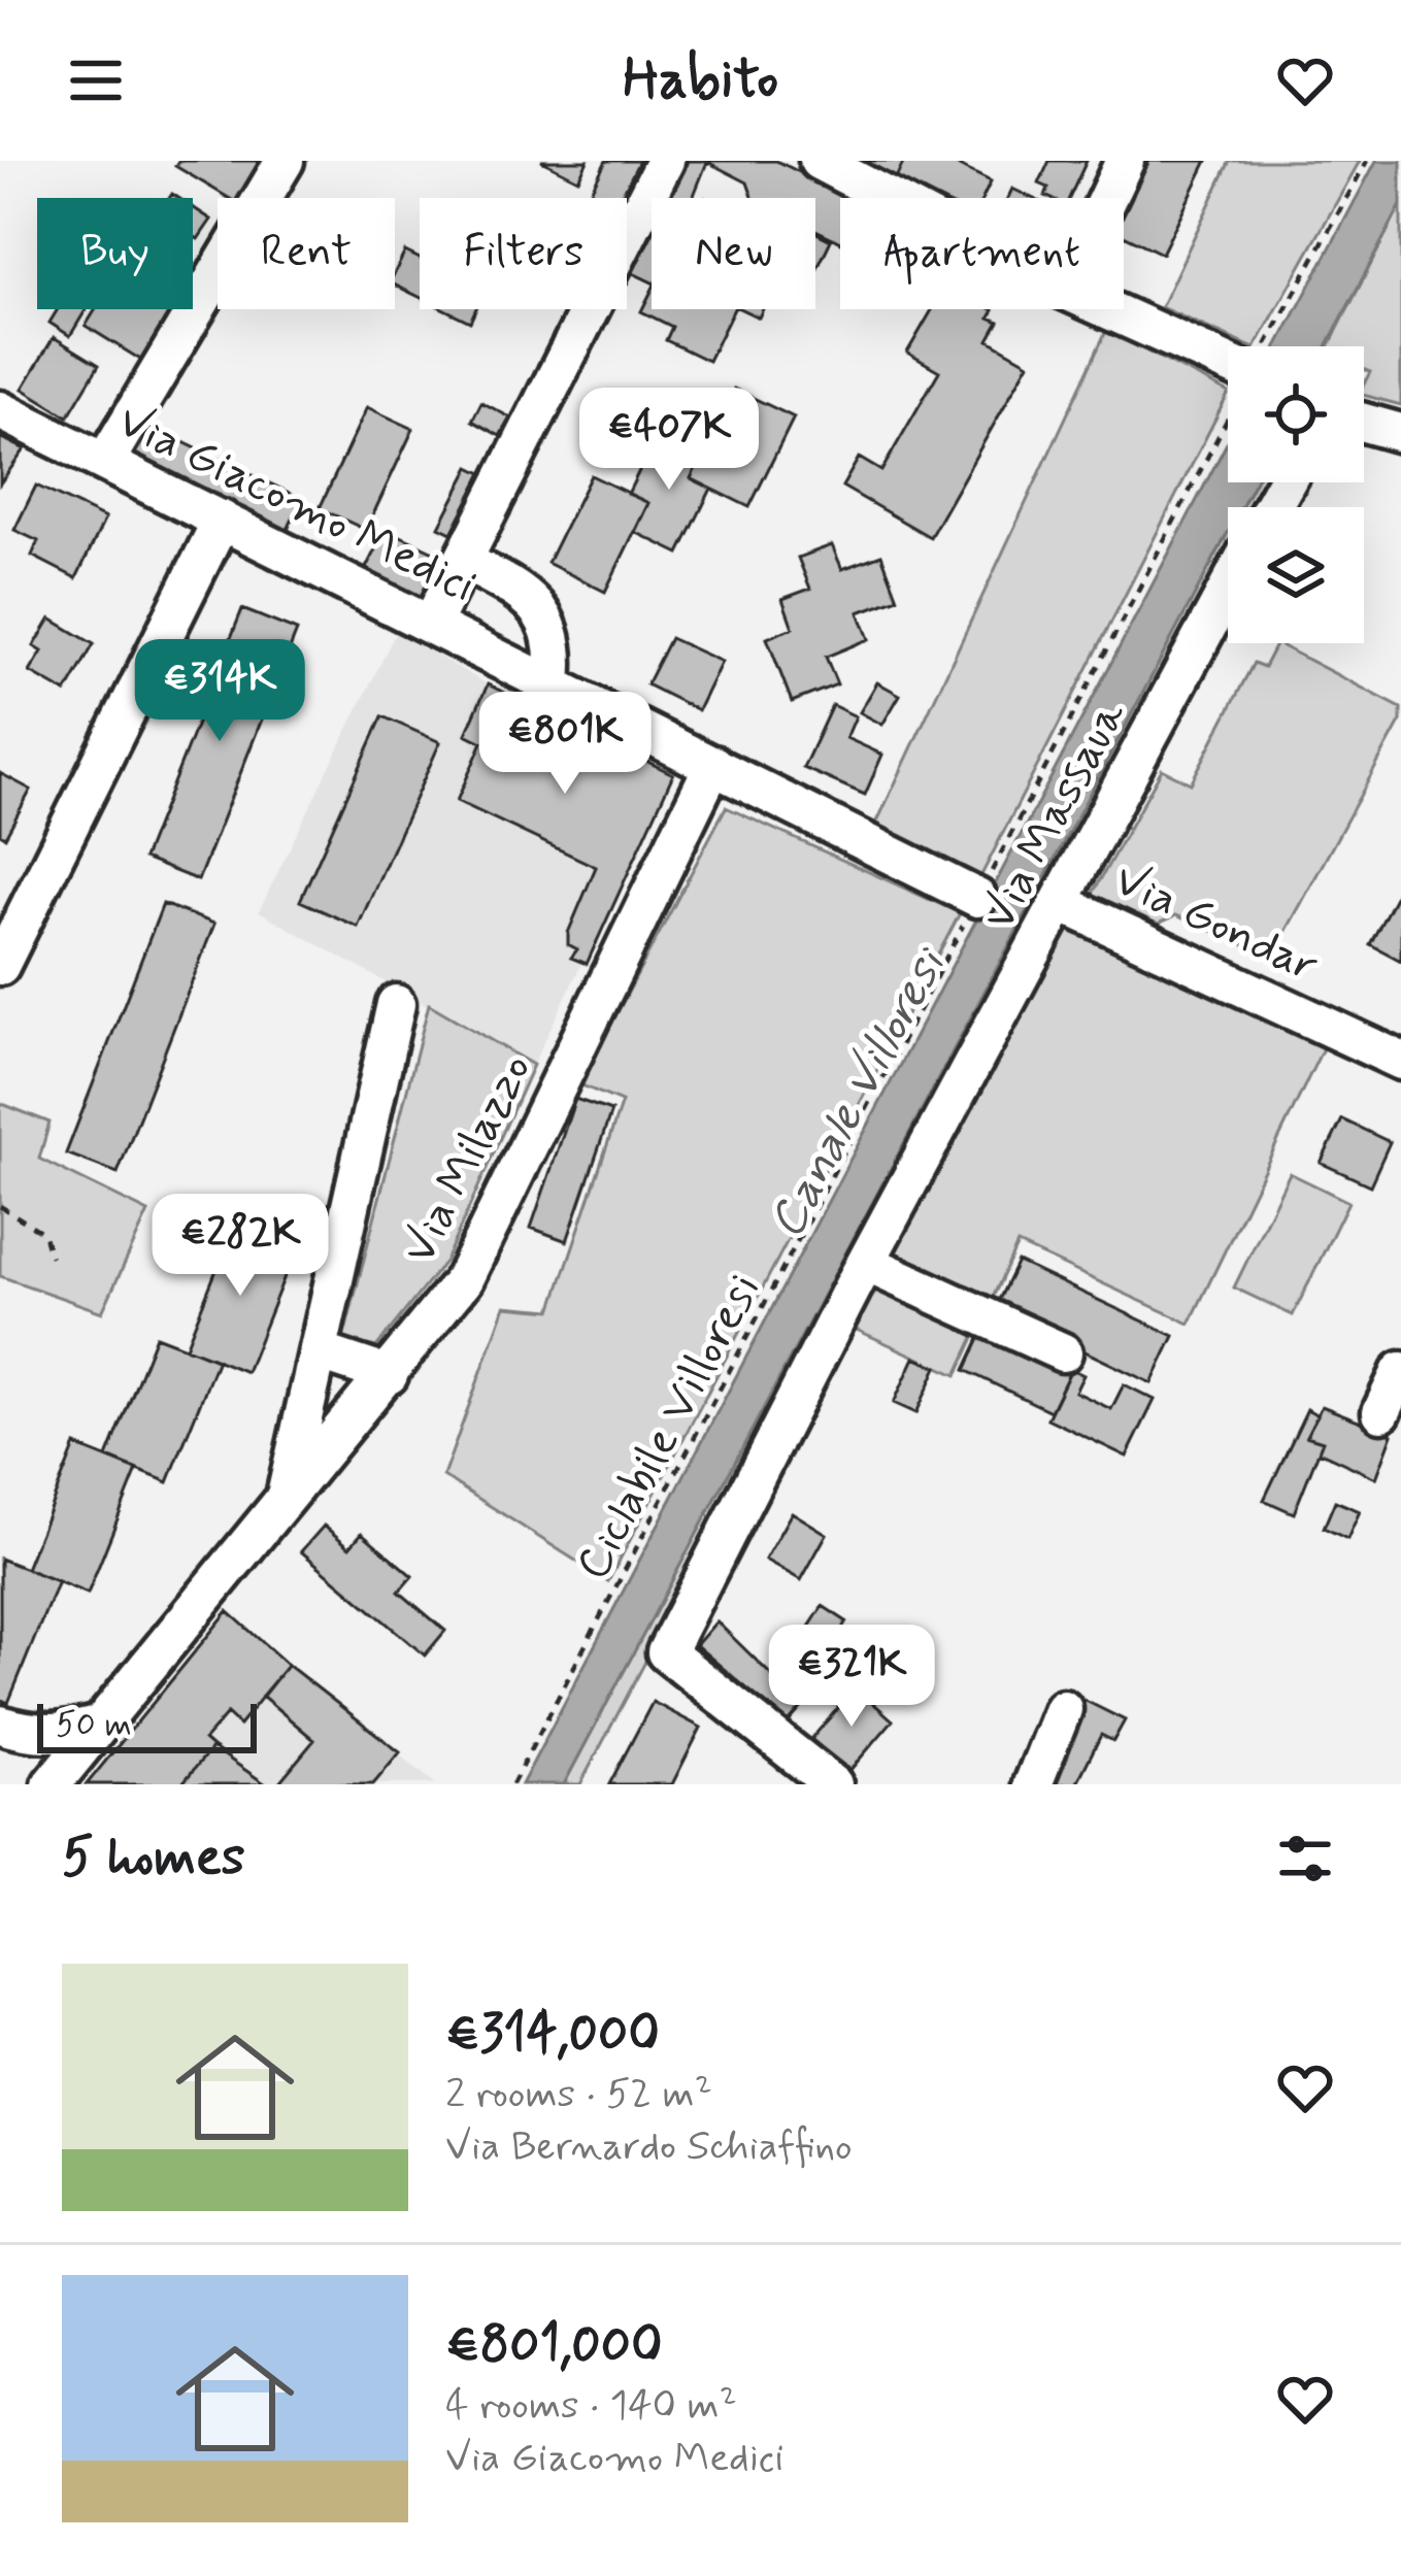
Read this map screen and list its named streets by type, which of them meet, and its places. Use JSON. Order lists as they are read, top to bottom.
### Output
{
  "streets": {
    "street": [
      "Via Giacomo Medici",
      "Via Massaua",
      "Via Gondar",
      "Via Milazzo"
    ],
    "path": ["Ciclabile Villoresi"]
  },
  "crossings": [
    ["Via Giacomo Medici", "Via Milazzo"],
    ["Via Giacomo Medici", "Ciclabile Villoresi"],
    ["Via Massaua", "Via Gondar"]
  ],
  "water": ["Canale Villoresi"],
  "scale_bar": "50 m",
  "page": {
    "header": "Habito",
    "chip": [
      "Buy",
      "Rent",
      "Filters",
      "New",
      "Apartment"
    ],
    "price": [
      "€407K",
      "€314K",
      "€801K",
      "€282K",
      "€321K"
    ],
    "scale": "50 m",
    "heading": "5 homes",
    "list": [
      {
        "name": "€314,000",
        "note": "2 rooms · 52 m² · Via Bernardo Schiaffino"
      },
      {
        "name": "€801,000",
        "note": "4 rooms · 140 m² · Via Giacomo Medici"
      }
    ]
  }
}
